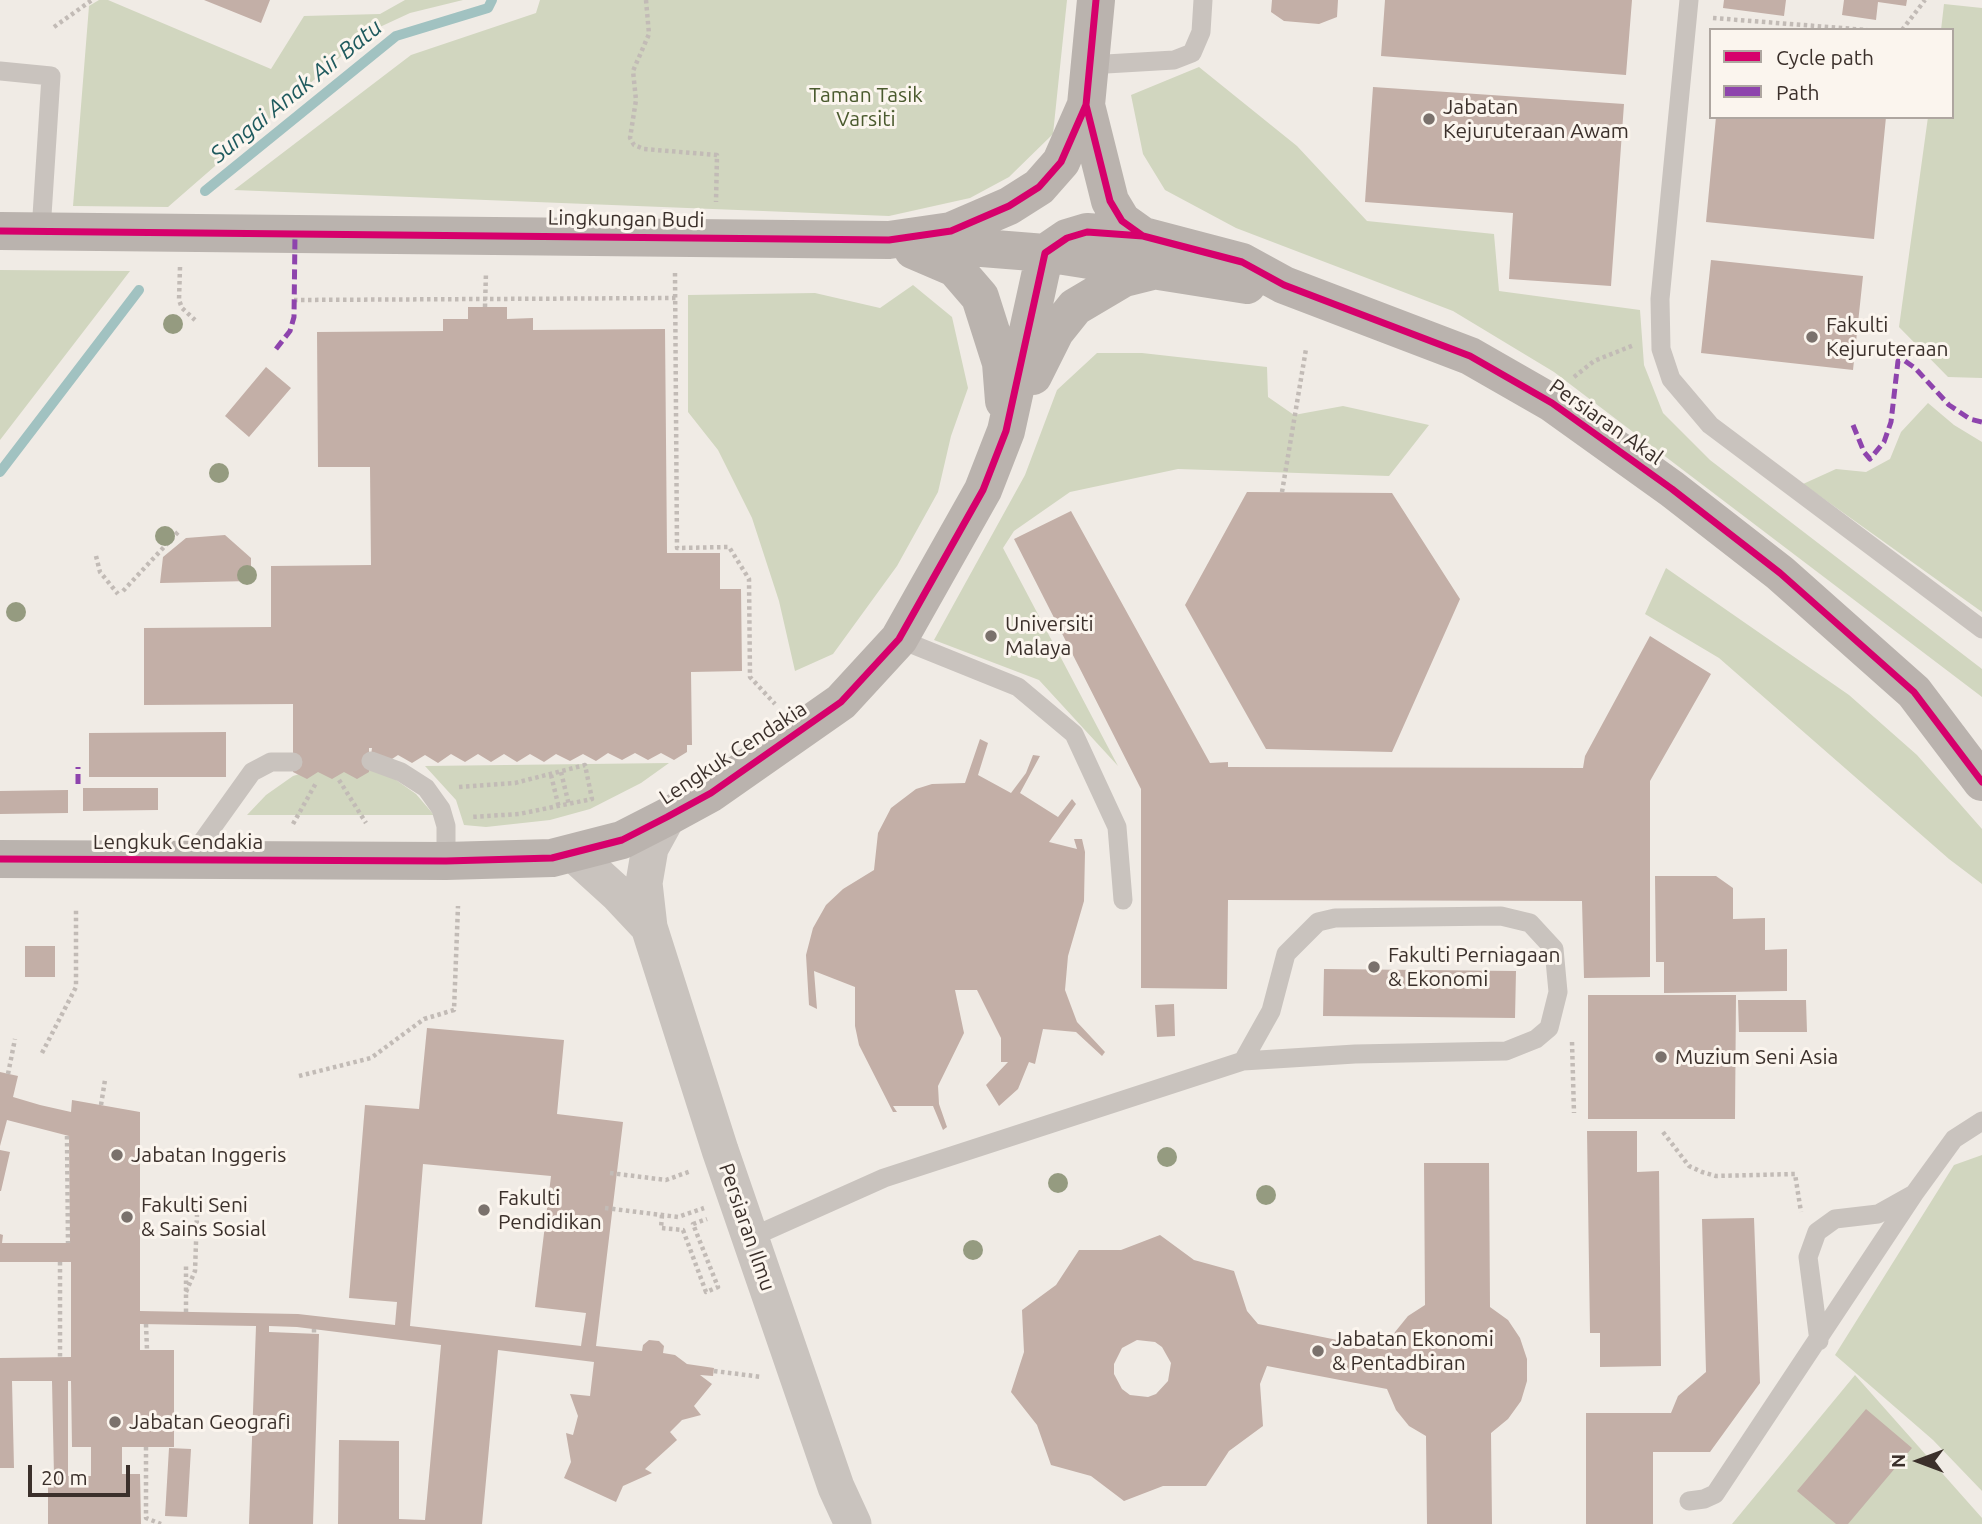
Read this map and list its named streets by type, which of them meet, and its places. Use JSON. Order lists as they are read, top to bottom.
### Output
{
  "streets": {
    "street": [
      "Lingkungan Budi",
      "Persiaran Akal",
      "Lengkuk Cendakia",
      "Persiaran Ilmu"
    ]
  },
  "crossings": [
    ["Lingkungan Budi", "Persiaran Akal"],
    ["Lingkungan Budi", "Lengkuk Cendakia"],
    ["Persiaran Akal", "Lengkuk Cendakia"],
    ["Lengkuk Cendakia", "Persiaran Ilmu"]
  ],
  "water": ["Sungai Anak Air Batu"],
  "parks": ["Taman Tasik Varsiti"],
  "places": [
    "Jabatan Kejuruteraan Awam",
    "Fakulti Kejuruteraan",
    "Universiti Malaya",
    "Fakulti Perniagaan & Ekonomi",
    "Muzium Seni Asia",
    "Jabatan Inggeris",
    "Fakulti Pendidikan",
    "Fakulti Seni & Sains Sosial",
    "Jabatan Ekonomi & Pentadbiran",
    "Jabatan Geografi"
  ],
  "legend": ["Cycle path", "Path"],
  "scale_bar": "20 m",
  "north": "left"
}
